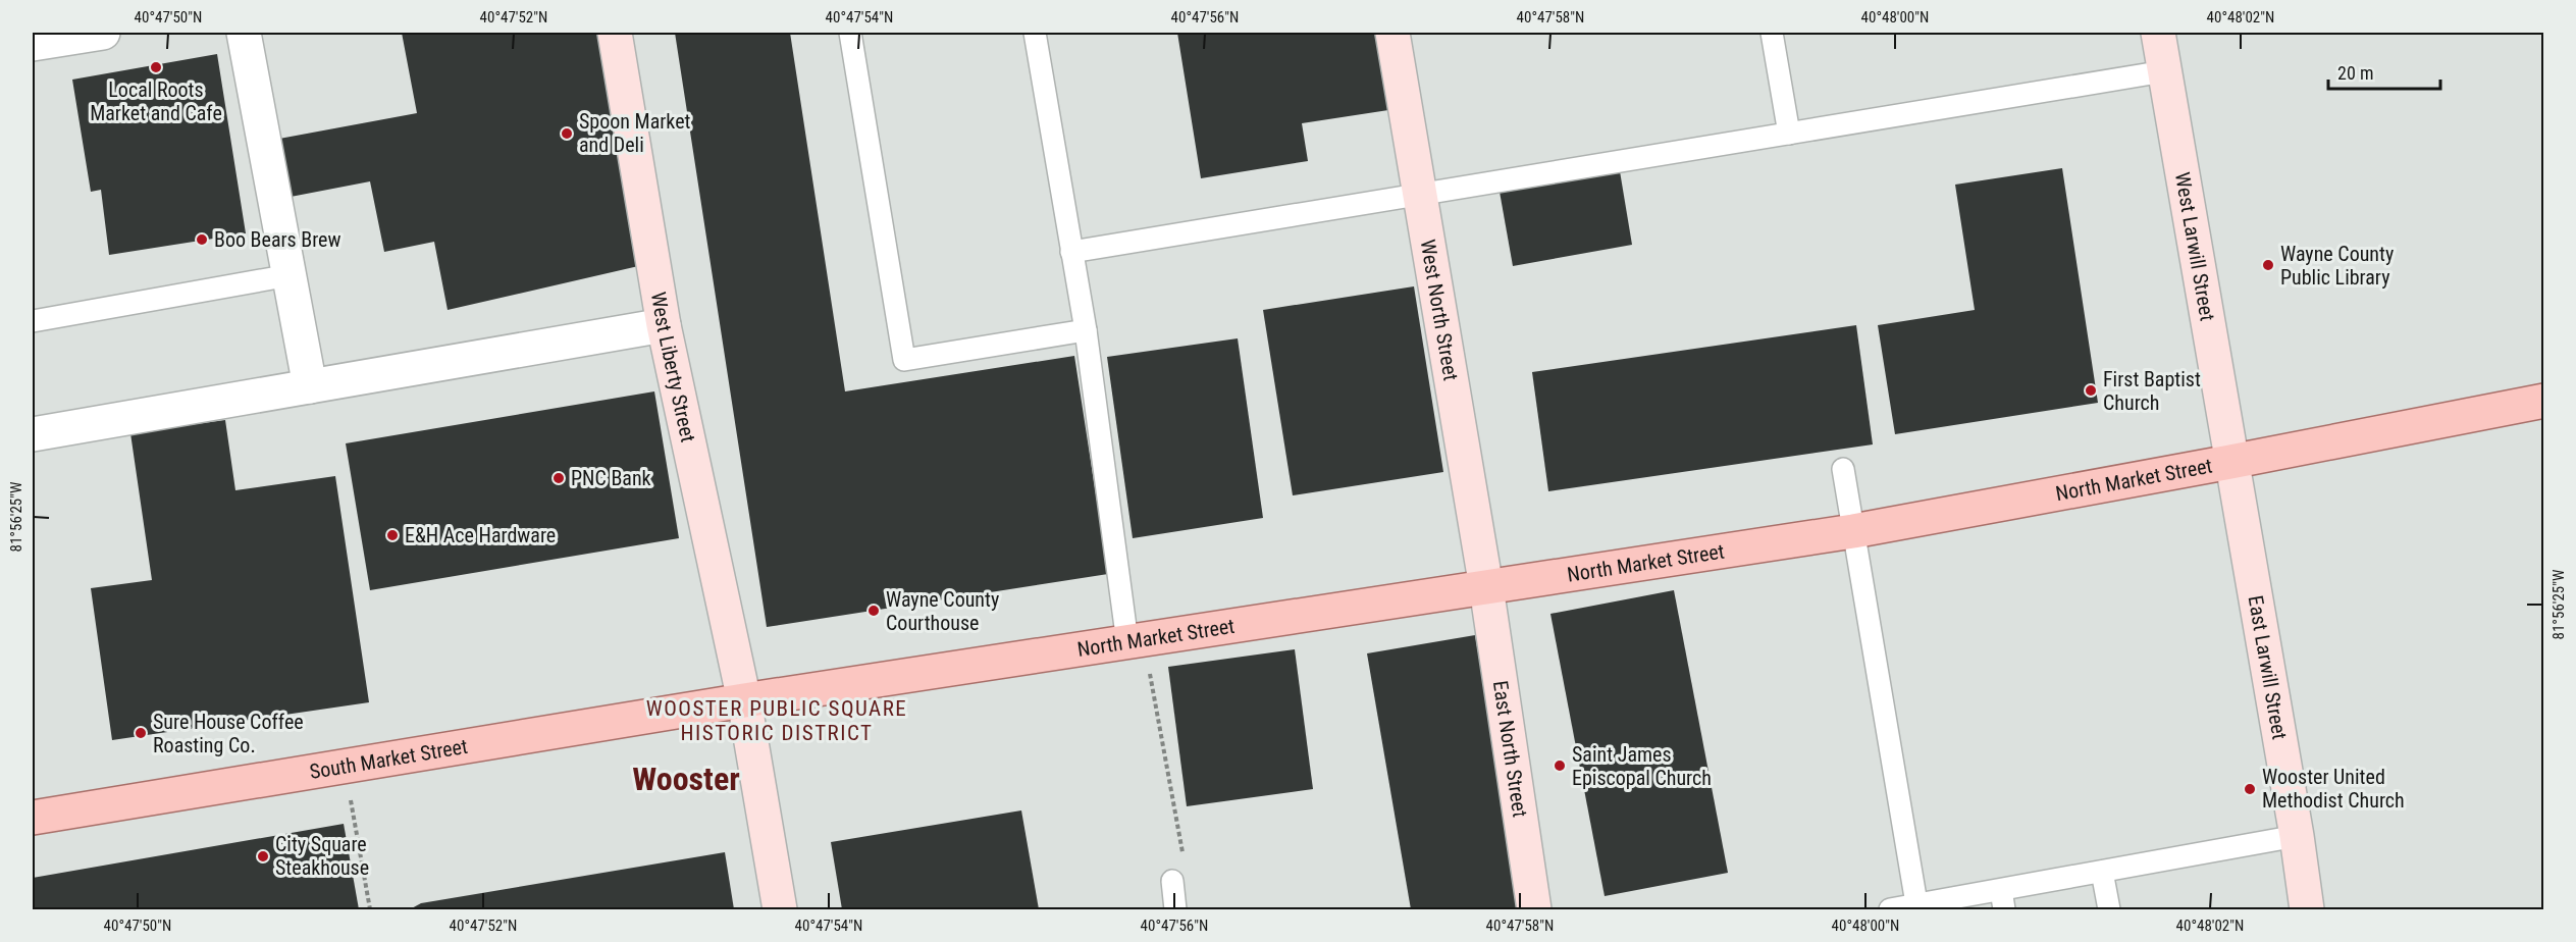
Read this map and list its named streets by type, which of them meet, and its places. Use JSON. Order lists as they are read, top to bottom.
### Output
{
  "streets": {
    "main road": ["North Market Street", "South Market Street"],
    "street": [
      "West Larwill Street",
      "West North Street",
      "West Liberty Street",
      "East Larwill Street",
      "East North Street"
    ]
  },
  "crossings": [
    ["West Larwill Street", "North Market Street"],
    ["West Larwill Street", "East Larwill Street"],
    ["West North Street", "North Market Street"],
    ["West North Street", "East North Street"],
    ["West Liberty Street", "North Market Street"],
    ["West Liberty Street", "South Market Street"],
    ["North Market Street", "East Larwill Street"],
    ["North Market Street", "East North Street"],
    ["North Market Street", "South Market Street"]
  ],
  "districts": ["WOOSTER PUBLIC SQUARE HISTORIC DISTRICT", "Wooster"],
  "places": [
    "Local Roots Market and Cafe",
    "Spoon Market and Deli",
    "Boo Bears Brew",
    "Wayne County Public Library",
    "First Baptist Church",
    "PNC Bank",
    "E&H Ace Hardware",
    "Wayne County Courthouse",
    "Sure House Coffee Roasting Co.",
    "Saint James Episcopal Church",
    "Wooster United Methodist Church",
    "City Square Steakhouse"
  ],
  "scale_bar": "20 m",
  "coordinates": [
    "40°47'50\"N",
    "40°47'52\"N",
    "40°47'54\"N",
    "40°47'56\"N",
    "40°47'58\"N",
    "40°48'00\"N",
    "40°48'02\"N",
    "81°56'25\"W"
  ]
}
